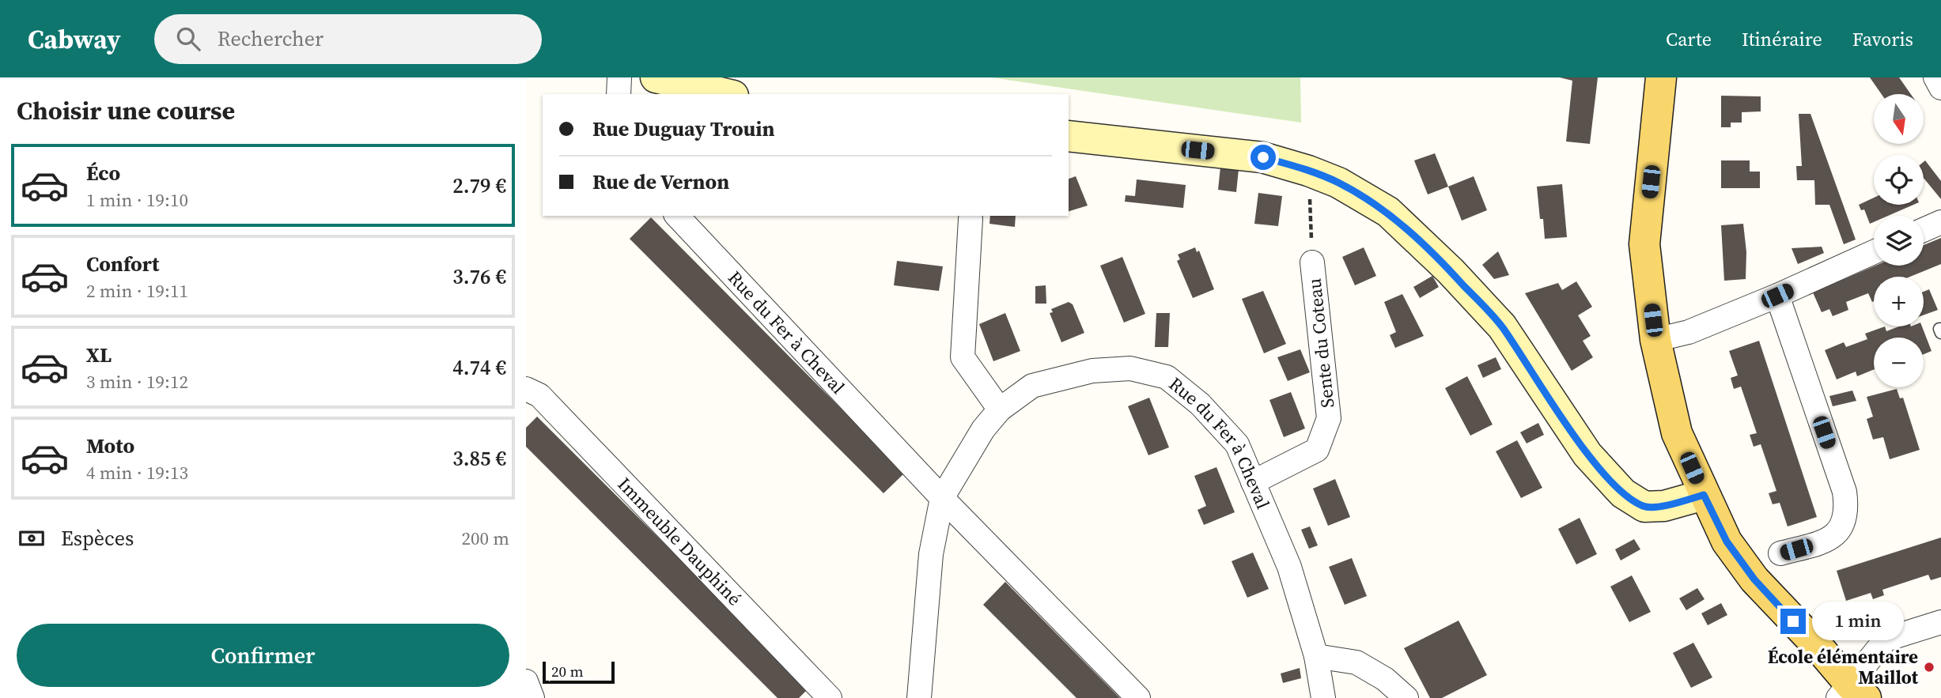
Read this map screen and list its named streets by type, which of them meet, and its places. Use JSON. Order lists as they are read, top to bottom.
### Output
{
  "streets": {
    "street": ["Rue du Fer à Cheval", "Sente du Coteau", "Immeuble Dauphiné"]
  },
  "crossings": [
    ["Rue du Fer à Cheval", "Sente du Coteau"]
  ],
  "places": ["École élémentaire Maillot"],
  "scale_bar": "20 m",
  "north": "bottom",
  "page": {
    "header": "Cabway",
    "search": "Rechercher",
    "nav": ["Carte", "Itinéraire", "Favoris"],
    "heading": "Choisir une course",
    "map_buttons": ["+", "−"],
    "banner": ["Rue Duguay Trouin", "Rue de Vernon"],
    "list": [
      {
        "name": "Éco",
        "note": "1 min · 19:10",
        "value": "2.79 €"
      },
      {
        "name": "Confort",
        "note": "2 min · 19:11",
        "value": "3.76 €"
      },
      {
        "name": "XL",
        "note": "3 min · 19:12",
        "value": "4.74 €"
      },
      {
        "name": "Moto",
        "note": "4 min · 19:13",
        "value": "3.85 €"
      }
    ],
    "pay": ["Espèces", "200 m"],
    "bubble": "1 min",
    "buttons": "Confirmer",
    "scale": "20 m"
  }
}
